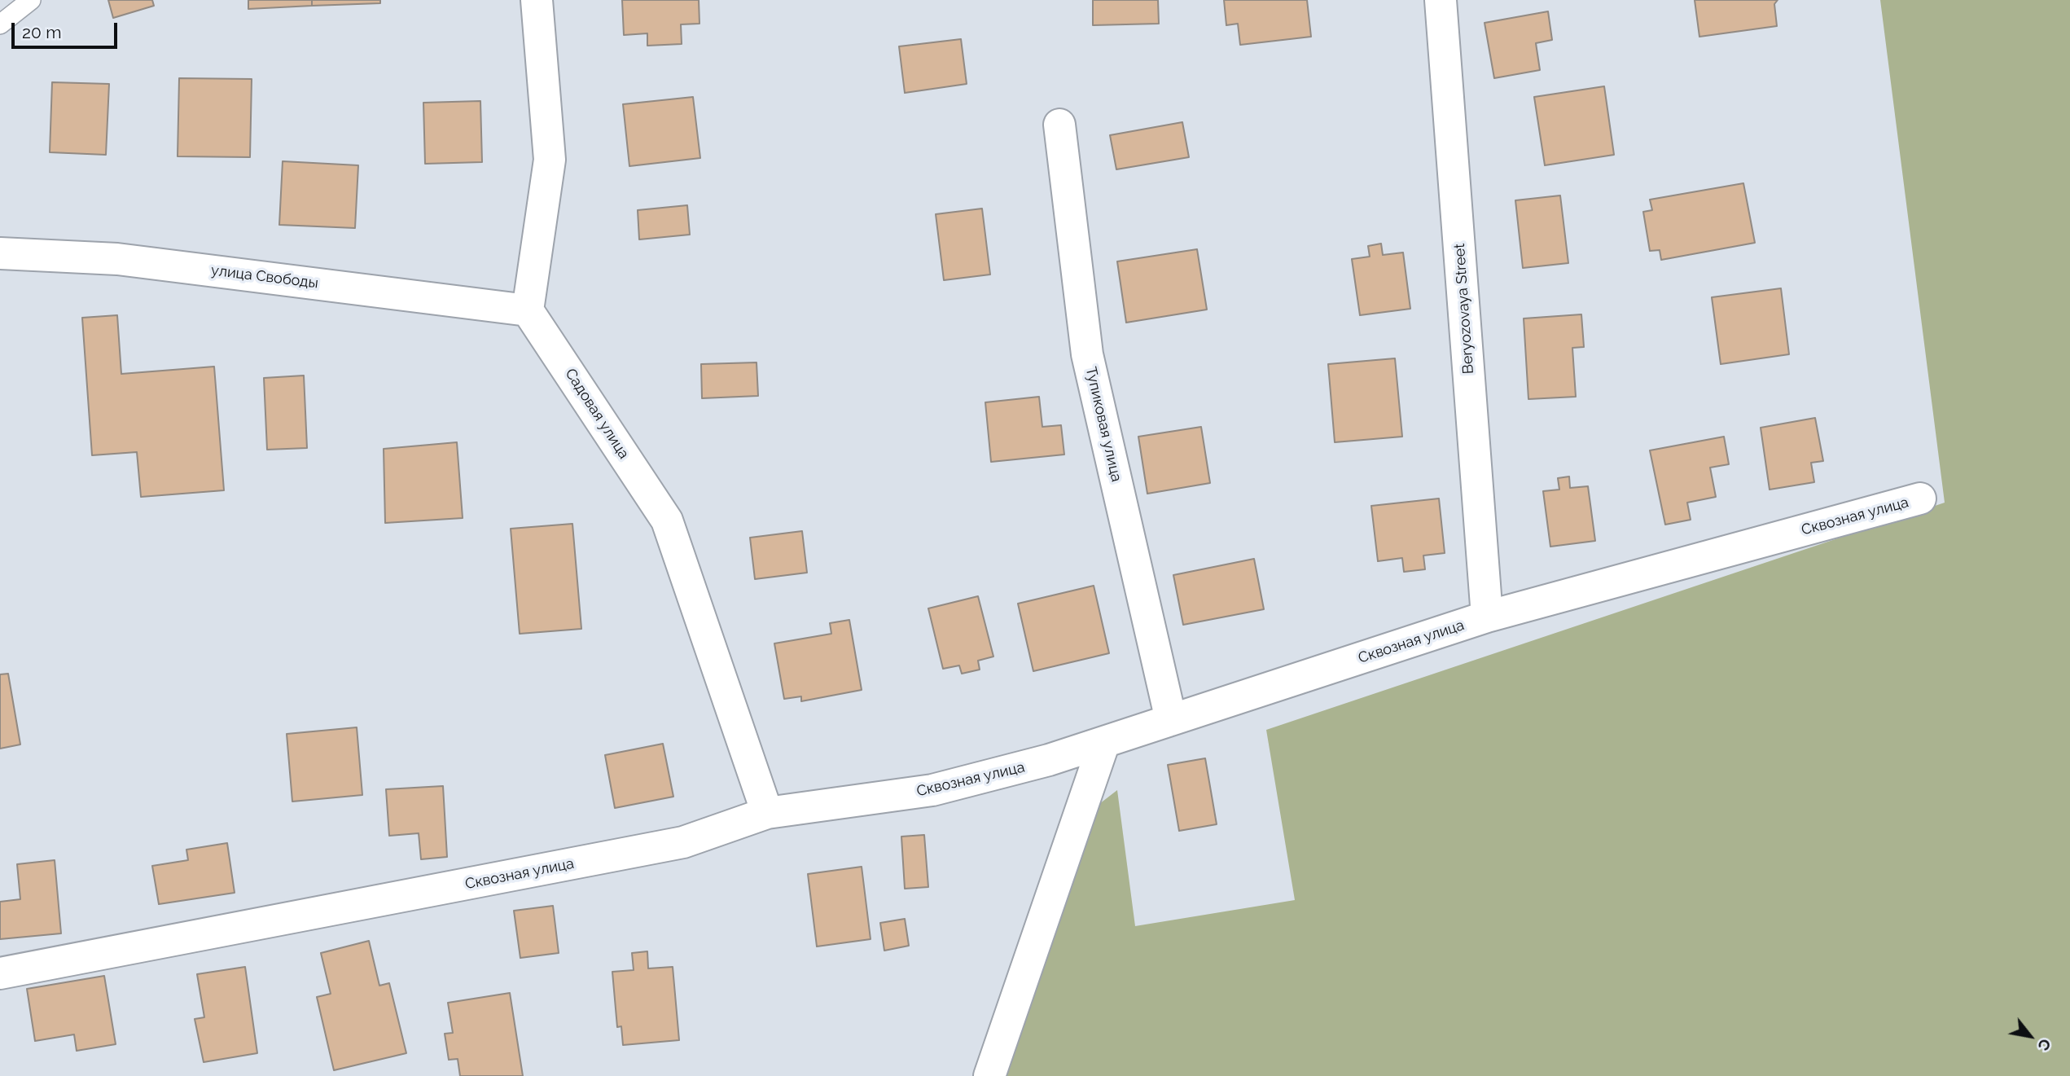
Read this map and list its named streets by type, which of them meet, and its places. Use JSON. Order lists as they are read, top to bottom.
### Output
{
  "streets": {
    "street": [
      "улица Свободы",
      "Beryozovaya Street",
      "Садовая улица",
      "Тупиковая улица",
      "Сквозная улица"
    ]
  },
  "crossings": [
    ["улица Свободы", "Садовая улица"],
    ["Beryozovaya Street", "Сквозная улица"],
    ["Садовая улица", "Сквозная улица"],
    ["Тупиковая улица", "Сквозная улица"]
  ],
  "scale_bar": "20 m",
  "north": "bottom right"
}
